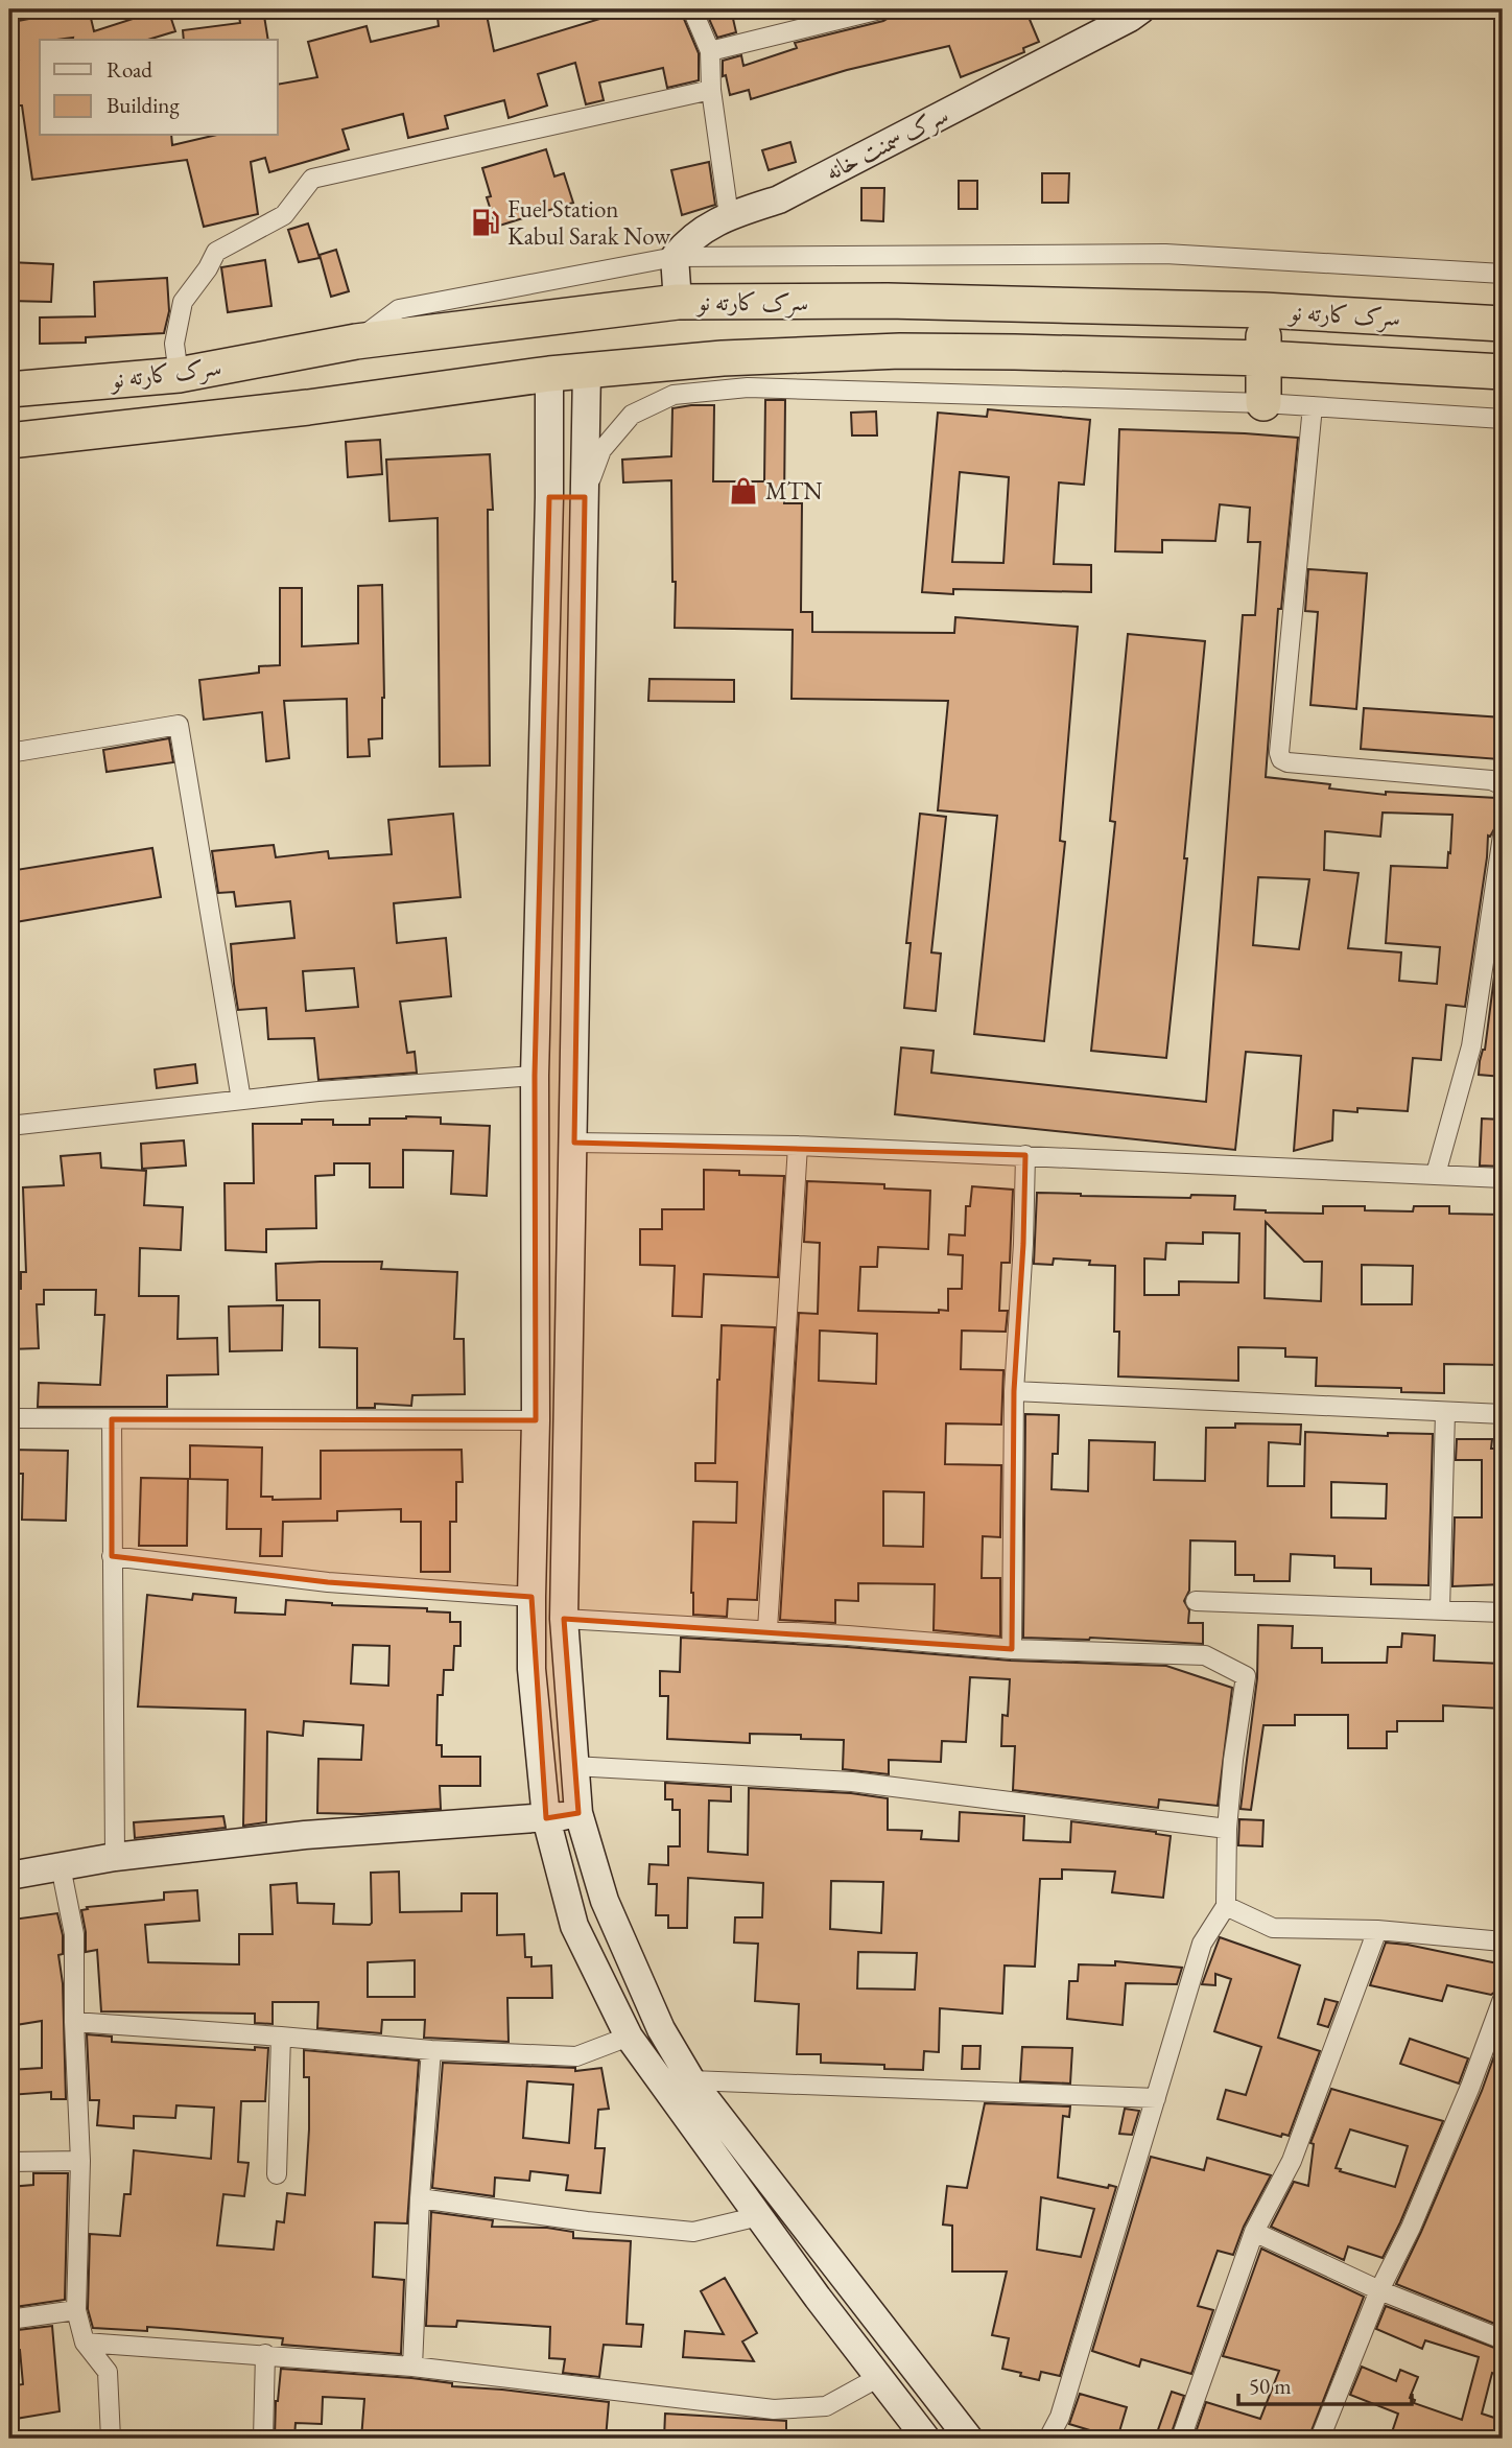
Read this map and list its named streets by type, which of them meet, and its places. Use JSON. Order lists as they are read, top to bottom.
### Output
{
  "streets": {
    "highway": ["سرک کارته نو"],
    "main road": ["سرک سمنت خانه"]
  },
  "places": {
    "fuel station": ["Fuel Station Kabul Sarak Now"],
    "shop": ["MTN"]
  },
  "legend": ["Road", "Building"],
  "scale_bar": "50 m"
}
